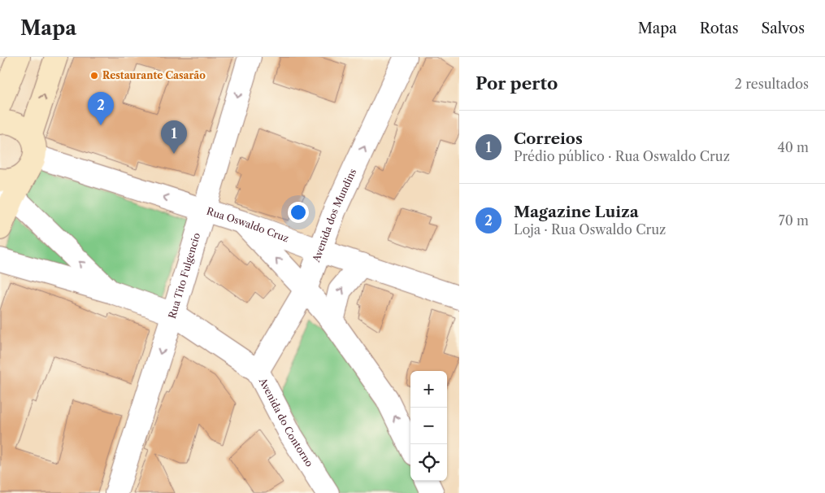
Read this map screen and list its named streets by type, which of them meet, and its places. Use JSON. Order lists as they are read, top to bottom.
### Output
{
  "streets": {
    "street": [
      "Avenida dos Mundins",
      "Rua Oswaldo Cruz",
      "Rua Tito Fulgencio",
      "Avenida do Contorno"
    ]
  },
  "crossings": [
    ["Avenida dos Mundins", "Rua Oswaldo Cruz"],
    ["Avenida dos Mundins", "Avenida do Contorno"],
    ["Rua Oswaldo Cruz", "Rua Tito Fulgencio"],
    ["Rua Tito Fulgencio", "Avenida do Contorno"]
  ],
  "one_way": ["Avenida dos Mundins", "Rua Oswaldo Cruz", "Rua Tito Fulgencio"],
  "places": ["Restaurante Casarão"],
  "page": {
    "header": "Mapa",
    "nav": ["Mapa", "Rotas", "Salvos"],
    "heading": ["Por perto", "2 resultados"],
    "pins": ["2", "1"],
    "list": [
      {
        "mark": "1",
        "name": "Correios",
        "note": "Prédio público · Rua Oswaldo Cruz",
        "value": "40 m"
      },
      {
        "mark": "2",
        "name": "Magazine Luiza",
        "note": "Loja · Rua Oswaldo Cruz",
        "value": "70 m"
      }
    ],
    "map_buttons": ["+", "−"]
  }
}
